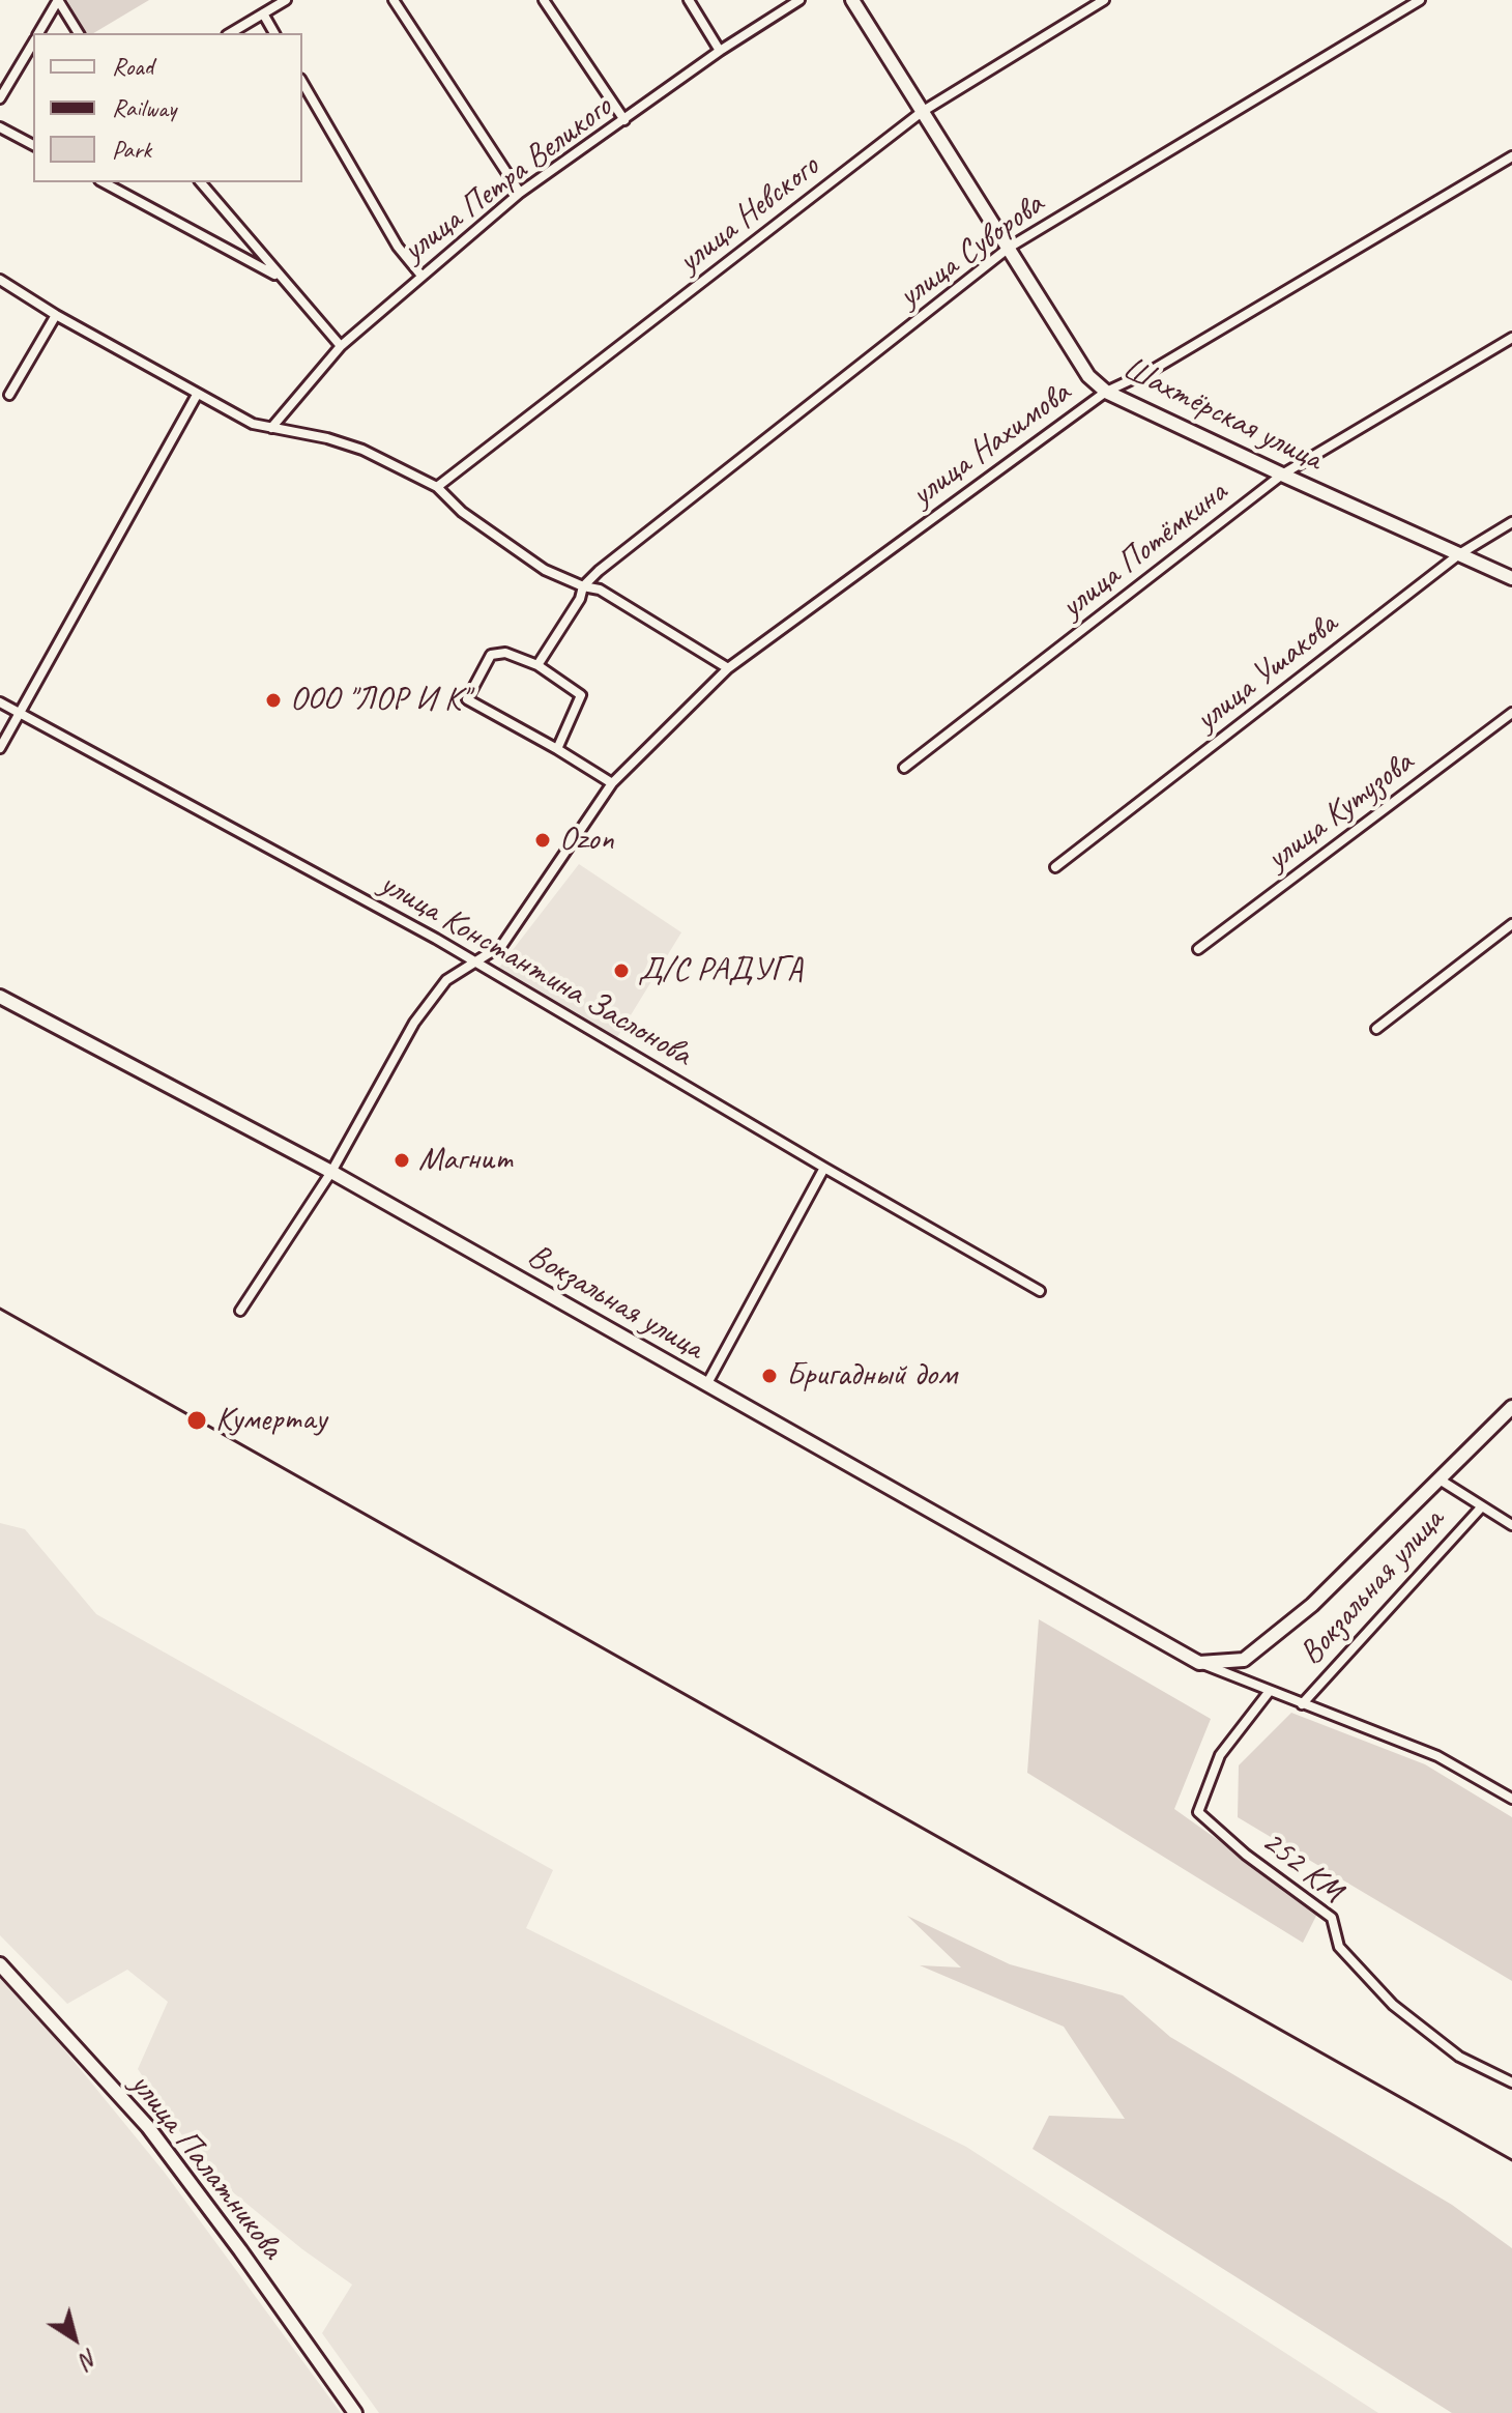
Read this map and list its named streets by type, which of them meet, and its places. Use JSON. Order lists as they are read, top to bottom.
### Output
{
  "streets": {
    "main road": ["Шахтёрская улица", "Вокзальная улица", "улица Палатникова"],
    "street": [
      "улица Петра Великого",
      "улица Невского",
      "улица Суворова",
      "улица Нахимова",
      "улица Потёмкина",
      "улица Ушакова",
      "улица Кутузова",
      "улица Константина Заслонова",
      "252 КМ"
    ]
  },
  "crossings": [
    ["улица Невского", "Шахтёрская улица"],
    ["улица Суворова", "Шахтёрская улица"],
    ["Шахтёрская улица", "улица Нахимова"],
    ["Шахтёрская улица", "улица Потёмкина"],
    ["Шахтёрская улица", "улица Ушакова"],
    ["улица Нахимова", "улица Константина Заслонова"],
    ["улица Нахимова", "Вокзальная улица"]
  ],
  "places": [
    "ООО \"ЛОР И К\"",
    "Ozon",
    "Д/С РАДУГА",
    "Магнит",
    "Бригадный дом",
    "Кумертау"
  ],
  "legend": ["Road", "Railway", "Park"],
  "north": "bottom right"
}
